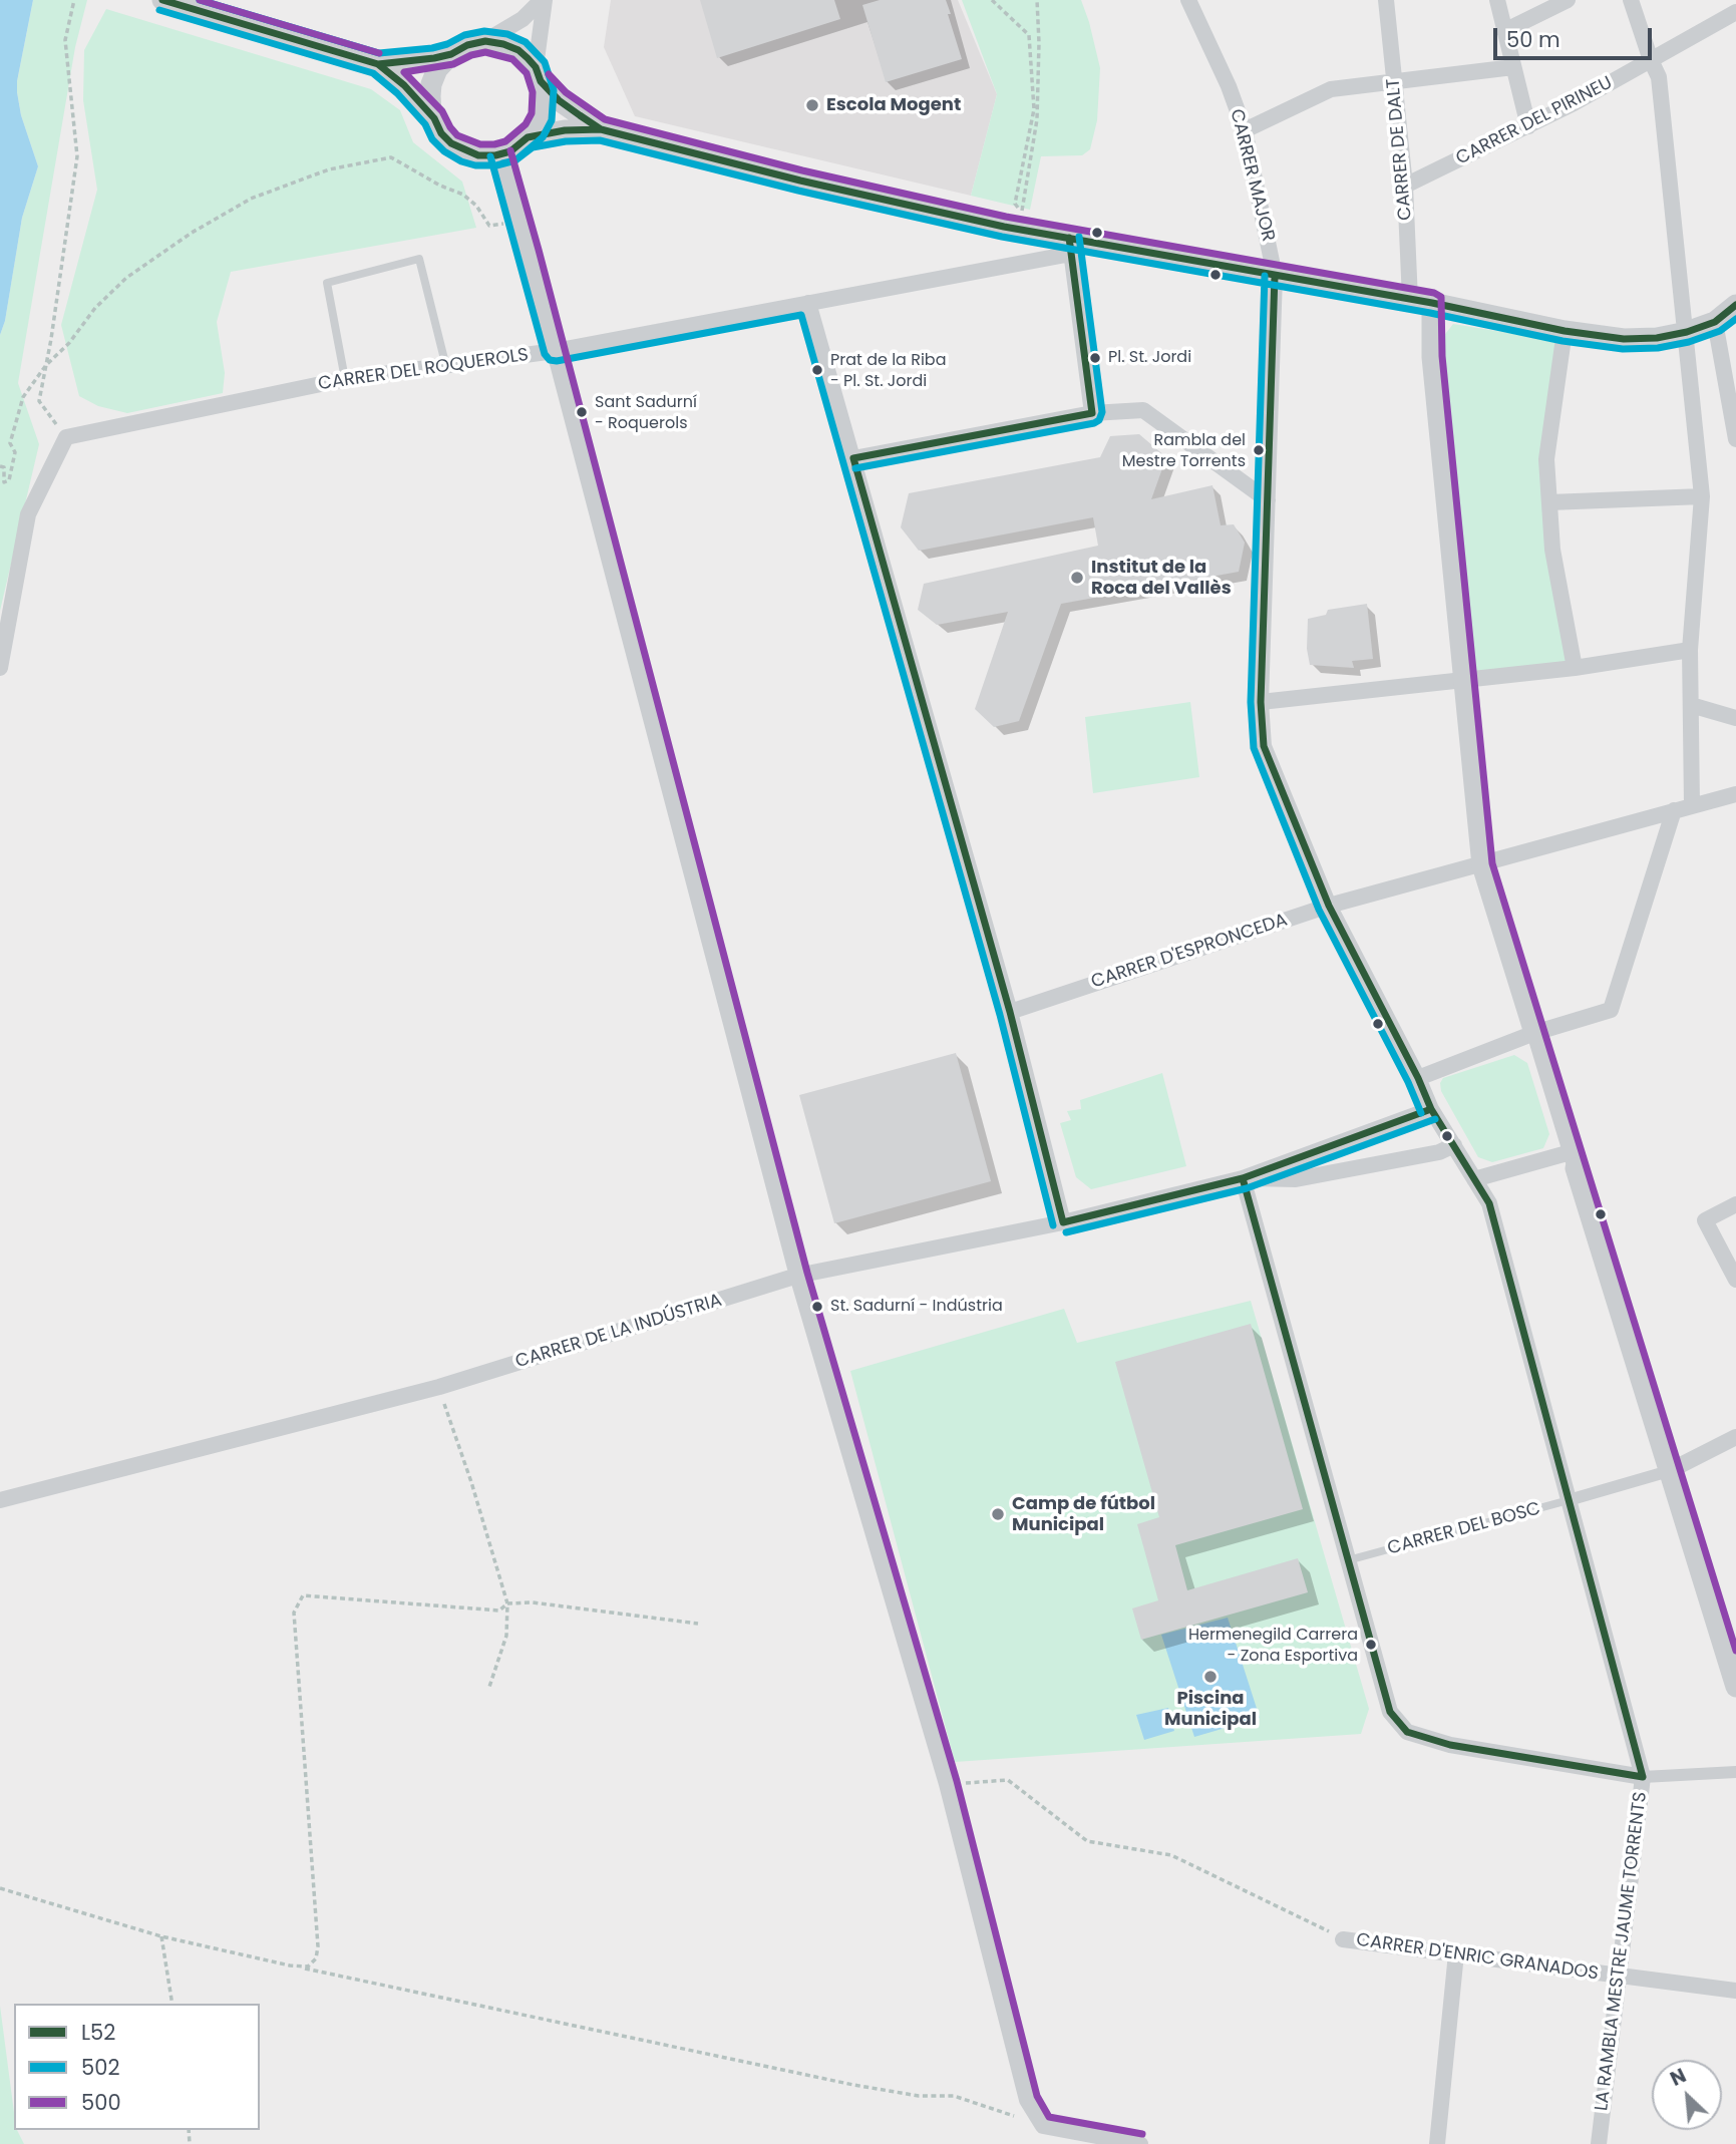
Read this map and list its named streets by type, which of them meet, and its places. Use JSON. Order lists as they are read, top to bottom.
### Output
{
  "streets": {
    "street": [
      "CARRER DEL PIRINEU",
      "CARRER DE DALT",
      "CARRER MAJOR",
      "CARRER DEL ROQUEROLS",
      "CARRER D'ESPRONCEDA",
      "CARRER DE LA INDÚSTRIA",
      "CARRER DEL BOSC",
      "LA RAMBLA MESTRE JAUME TORRENTS",
      "CARRER D'ENRIC GRANADOS"
    ]
  },
  "crossings": [
    ["CARRER DEL PIRINEU", "CARRER DE DALT"],
    ["CARRER MAJOR", "LA RAMBLA MESTRE JAUME TORRENTS"],
    ["CARRER D'ESPRONCEDA", "LA RAMBLA MESTRE JAUME TORRENTS"],
    ["CARRER DE LA INDÚSTRIA", "LA RAMBLA MESTRE JAUME TORRENTS"],
    ["CARRER DEL BOSC", "LA RAMBLA MESTRE JAUME TORRENTS"],
    ["LA RAMBLA MESTRE JAUME TORRENTS", "CARRER D'ENRIC GRANADOS"]
  ],
  "places": [
    "Escola Mogent",
    "Pl. St. Jordi",
    "Prat de la Riba - Pl. St. Jordi",
    "Sant Sadurní - Roquerols",
    "Rambla del Mestre Torrents",
    "Institut de la Roca del Vallès",
    "St. Sadurní - Indústria",
    "Camp de fútbol Municipal",
    "Hermenegild Carrera - Zona Esportiva",
    "Piscina Municipal"
  ],
  "lines": ["transit line L52", "transit line 502", "transit line 500"],
  "legend": ["L52", "502", "500"],
  "scale_bar": "50 m",
  "north": "top left"
}
